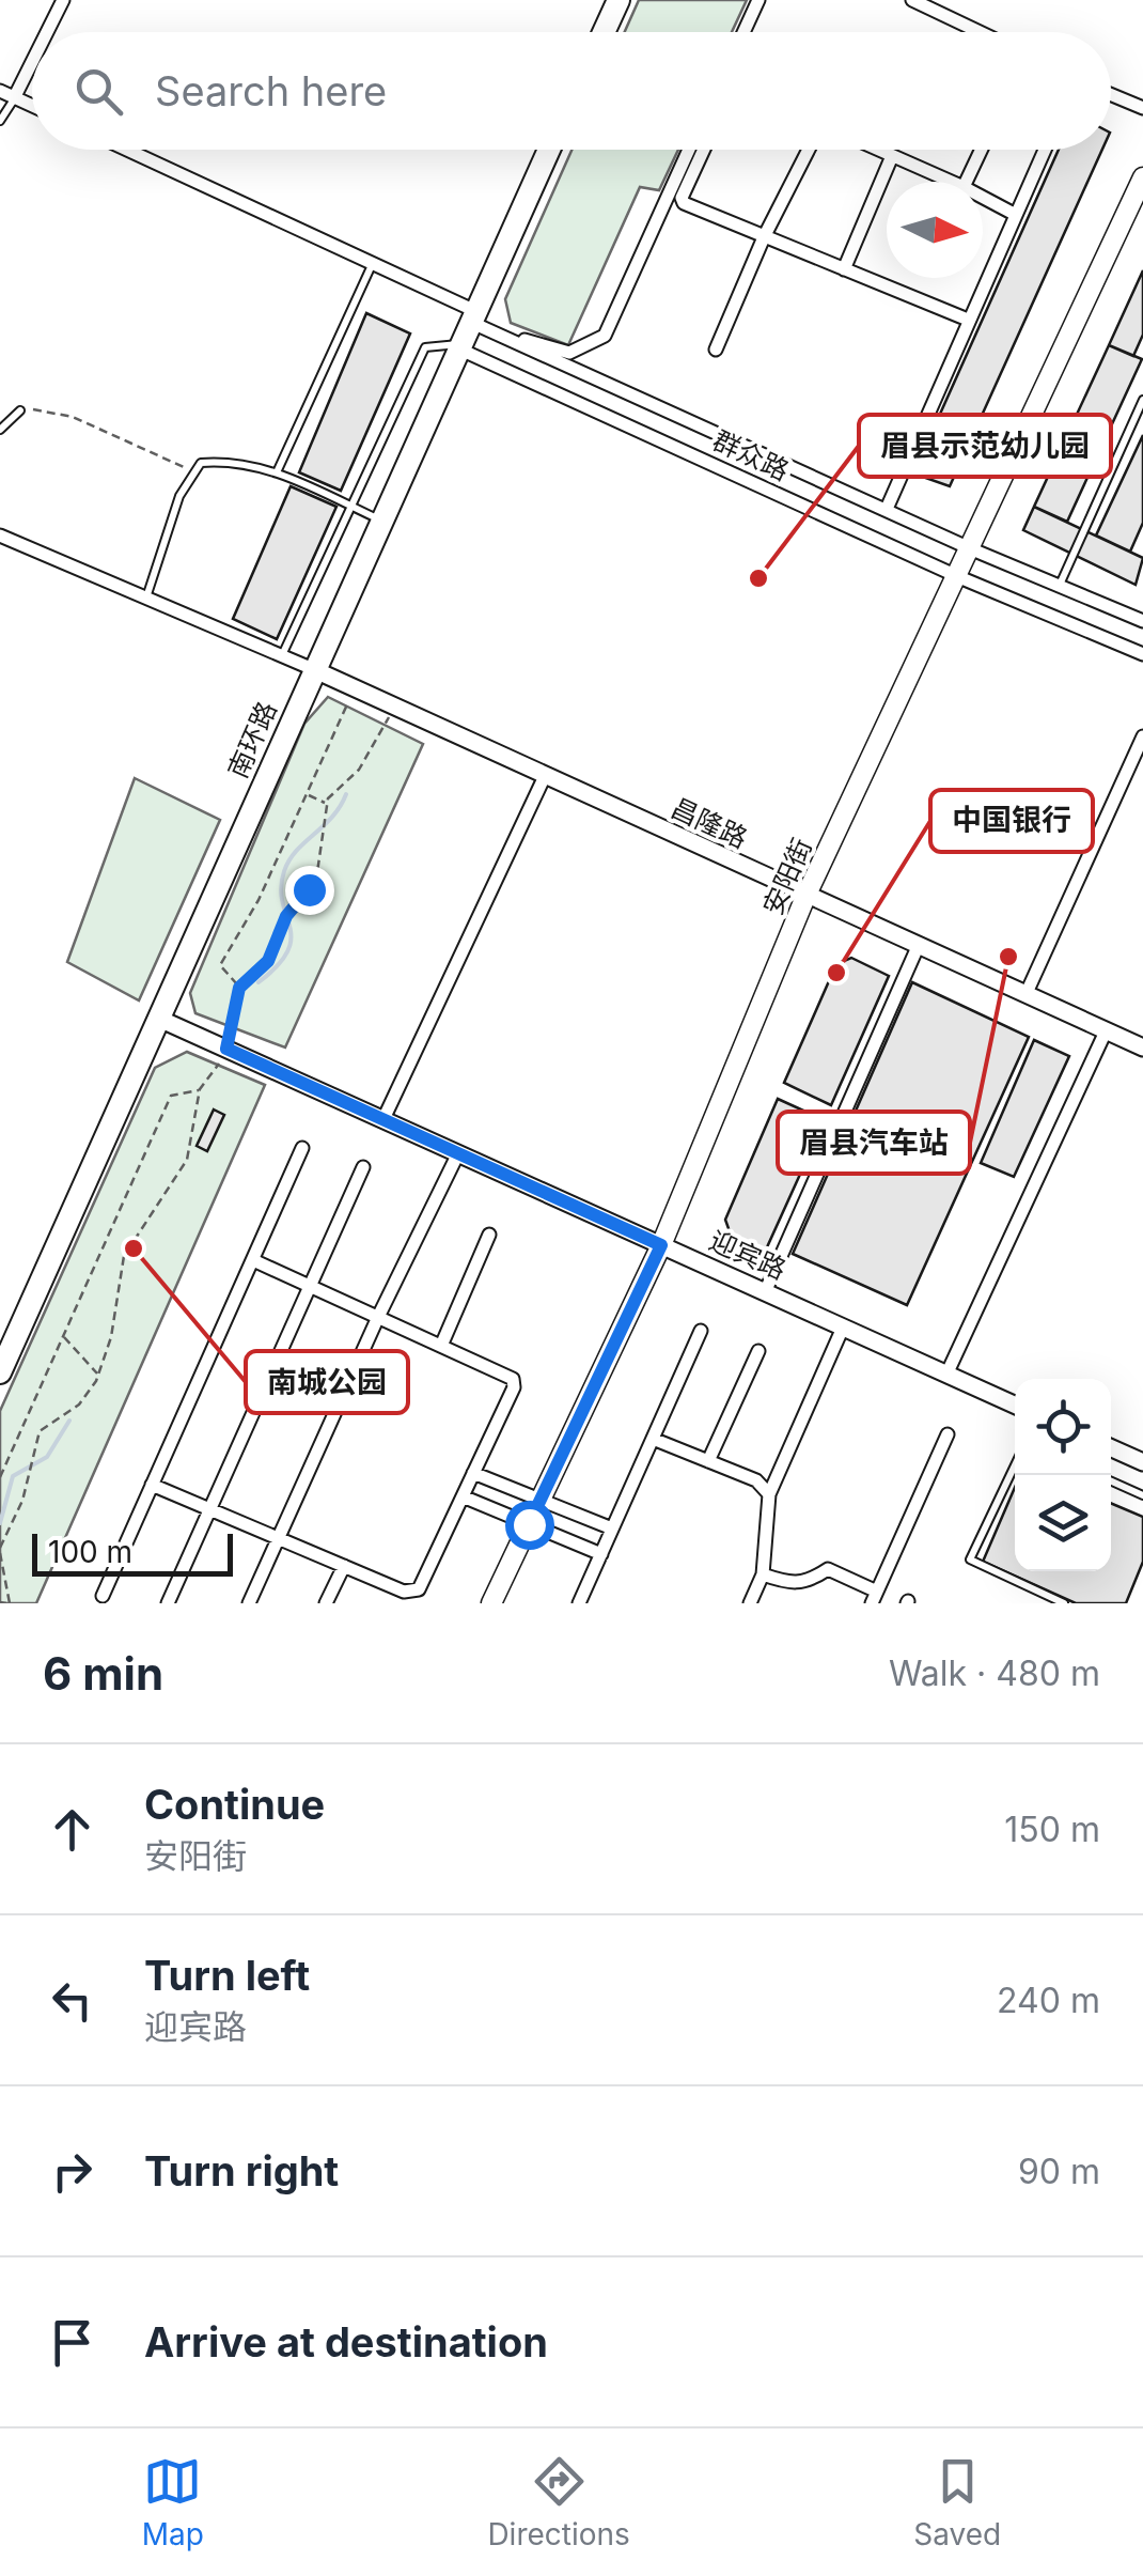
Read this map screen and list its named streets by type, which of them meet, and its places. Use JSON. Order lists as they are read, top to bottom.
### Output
{
  "streets": {
    "highway": ["南环路"],
    "main road": ["安阳街"],
    "street": ["群众路", "昌隆路", "迎宾路"]
  },
  "crossings": [
    ["群众路", "南环路"],
    ["群众路", "安阳街"],
    ["南环路", "昌隆路"],
    ["南环路", "迎宾路"],
    ["昌隆路", "安阳街"],
    ["安阳街", "迎宾路"]
  ],
  "places": [
    "眉县示范幼儿园",
    "眉县汽车站",
    "中国银行",
    "南城公园"
  ],
  "scale_bar": "100 m",
  "north": "right",
  "page": {
    "search": "Search here",
    "scale": "100 m",
    "heading": ["6 min", "Walk · 480 m"],
    "list": [
      ["Continue", "安阳街", "150 m"],
      ["Turn left", "迎宾路", "240 m"],
      ["Turn right", "90 m"],
      "Arrive at destination"
    ],
    "nav": ["Map", "Directions", "Saved"]
  }
}
